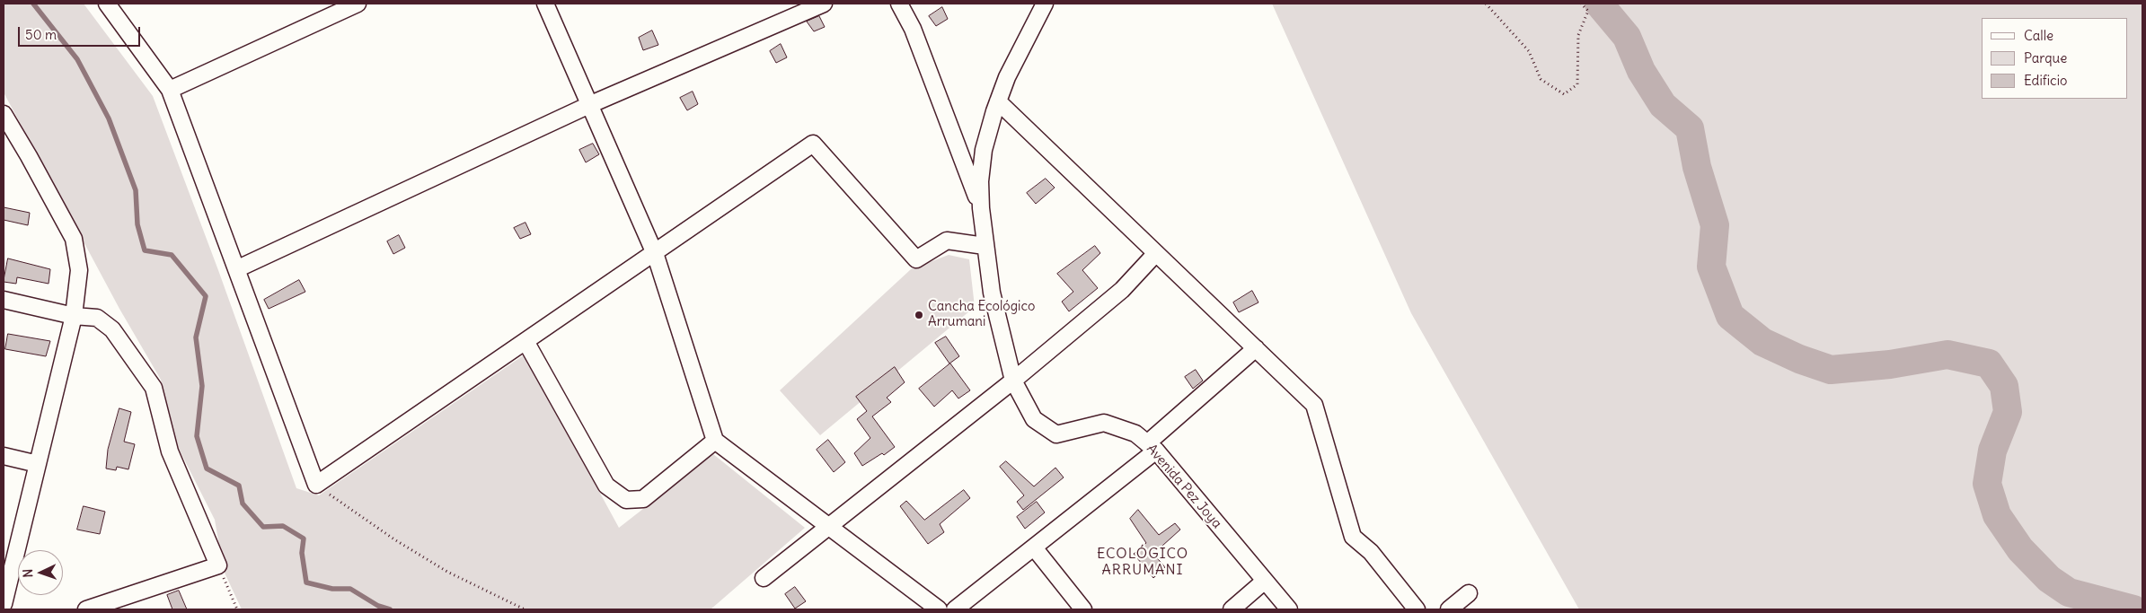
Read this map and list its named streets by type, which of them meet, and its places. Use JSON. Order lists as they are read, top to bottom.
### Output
{
  "streets": {
    "street": ["Avenida Pez Joya"]
  },
  "districts": ["ECOLÓGICO ARRUMANI"],
  "places": ["Cancha Ecológico Arrumani"],
  "legend": ["Calle", "Parque", "Edificio"],
  "scale_bar": "50 m",
  "north": "left"
}
